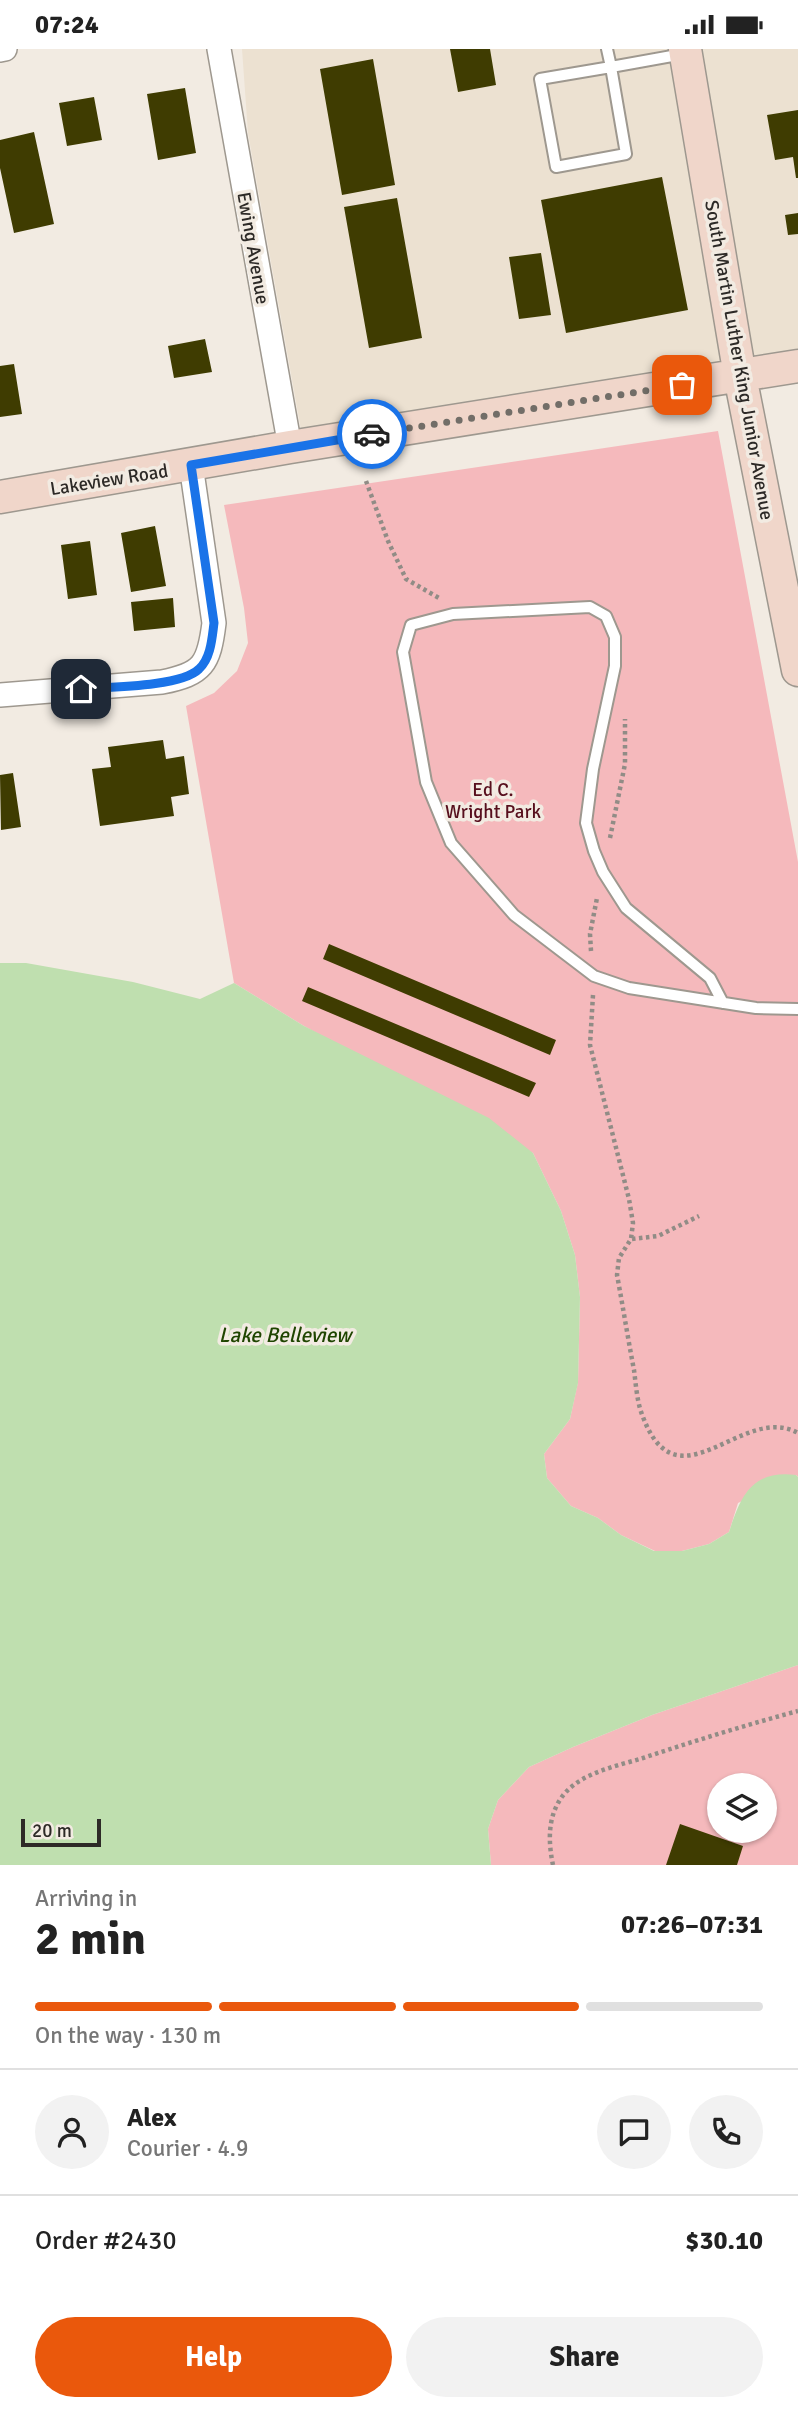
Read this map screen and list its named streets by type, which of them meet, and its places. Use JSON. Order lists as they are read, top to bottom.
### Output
{
  "streets": {
    "street": ["Ewing Avenue", "South Martin Luther King Junior Avenue", "Lakeview Road"]
  },
  "crossings": [
    ["Ewing Avenue", "Lakeview Road"],
    ["South Martin Luther King Junior Avenue", "Lakeview Road"]
  ],
  "water": ["Lake Belleview"],
  "parks": ["Ed C. Wright Park"],
  "scale_bar": "20 m",
  "page": {
    "status": "07:24",
    "scale": "20 m",
    "heading": ["2 min", "Arriving in", "07:26–07:31"],
    "panel": [
      "Alex",
      "Courier · 4.9",
      "Order #2430",
      "$30.10"
    ],
    "bar": "On the way · 130 m",
    "buttons": ["Help", "Share"]
  }
}
